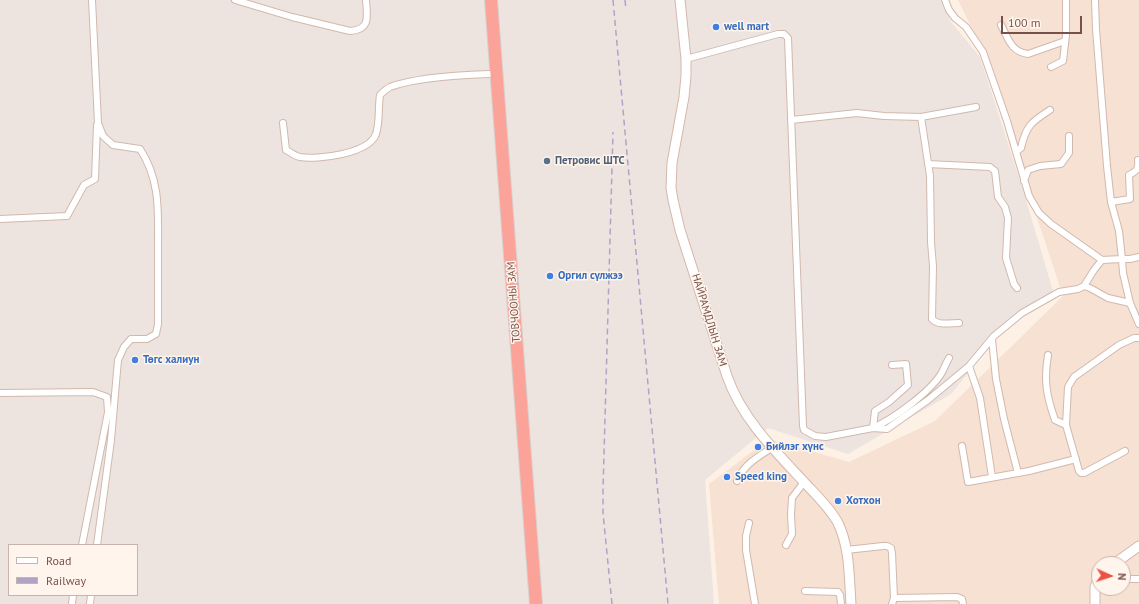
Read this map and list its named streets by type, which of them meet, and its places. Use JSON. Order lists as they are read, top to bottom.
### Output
{
  "streets": {
    "highway": ["ТОВЧООНЫ ЗАМ"],
    "main road": ["НАЙРАМДЛЫН ЗАМ"]
  },
  "places": [
    "well mart",
    "Петровис ШТС",
    "Оргил сүлжээ",
    "Төгс халиун",
    "Бийлэг хүнс",
    "Speed king",
    "Хотхон"
  ],
  "legend": ["Road", "Railway"],
  "scale_bar": "100 m",
  "north": "right"
}
